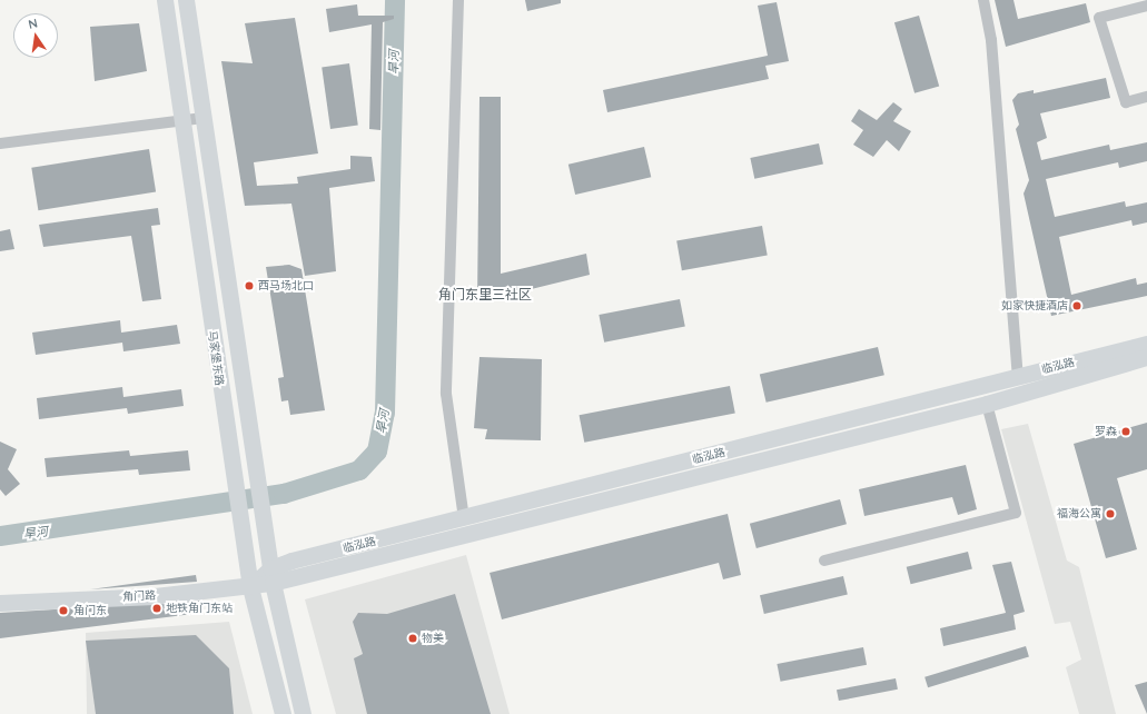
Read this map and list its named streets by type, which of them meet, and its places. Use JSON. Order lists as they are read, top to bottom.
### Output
{
  "streets": {
    "main road": ["马家堡东路", "临泓路", "角门路"]
  },
  "crossings": [
    ["马家堡东路", "角门路"],
    ["临泓路", "角门路"]
  ],
  "districts": ["角门东里三社区"],
  "water": ["旱河"],
  "places": [
    "西马场北口",
    "如家快捷酒店",
    "罗森",
    "福海公寓",
    "地铁角门东站",
    "角门东",
    "物美"
  ],
  "north": "top"
}
